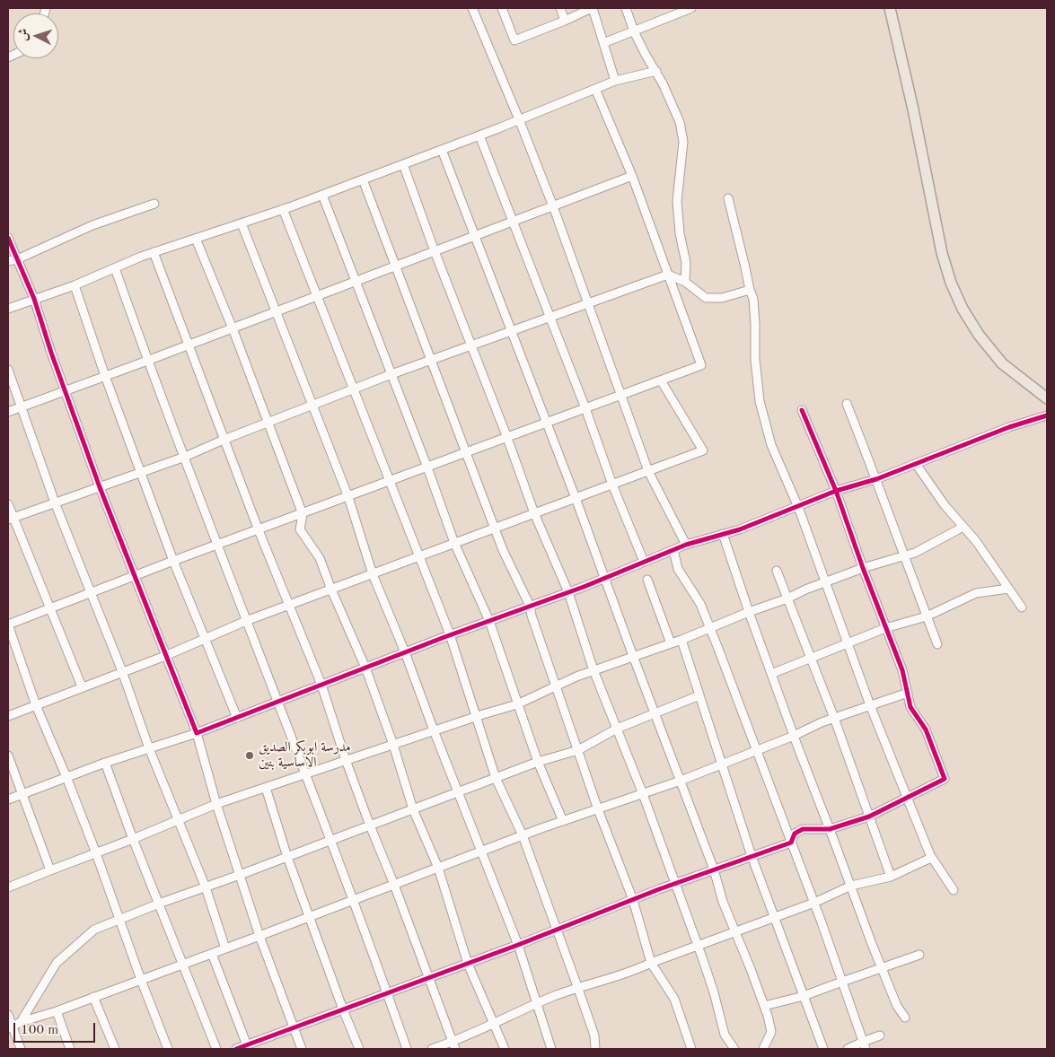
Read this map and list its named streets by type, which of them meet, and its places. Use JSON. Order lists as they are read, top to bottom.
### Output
{
  "places": ["مدرسة ابوبكر الصديق الاساسية بنين"],
  "scale_bar": "100 m",
  "north": "left"
}
